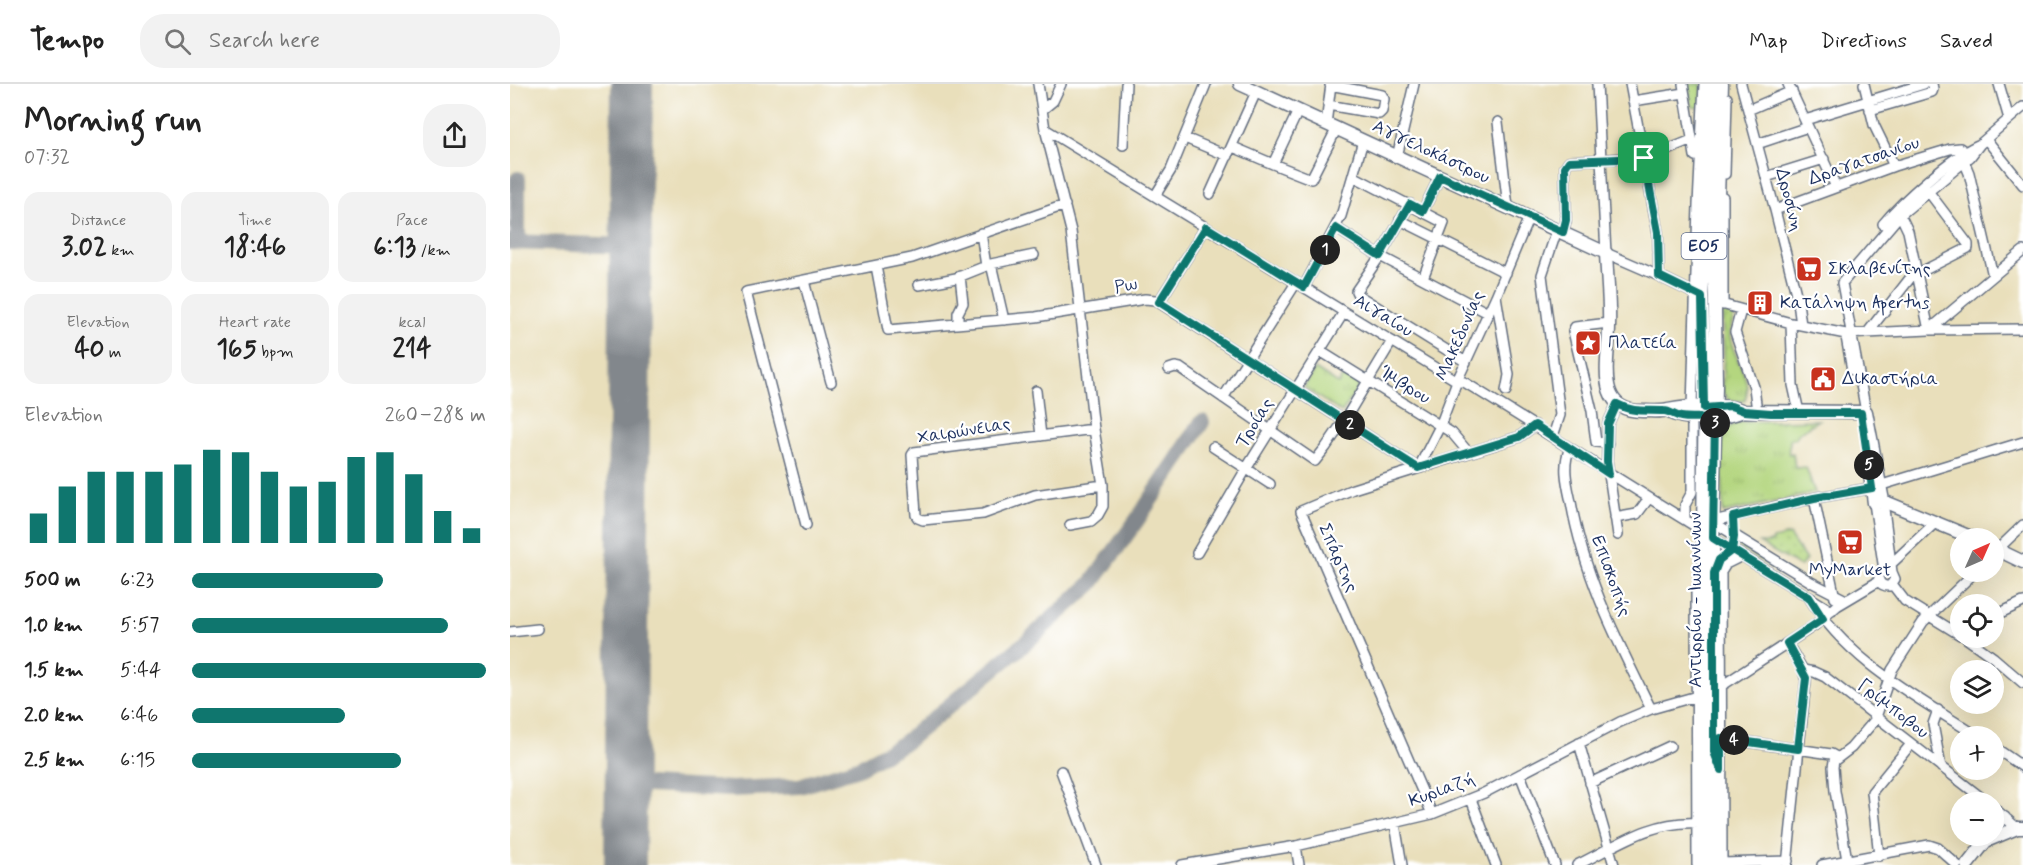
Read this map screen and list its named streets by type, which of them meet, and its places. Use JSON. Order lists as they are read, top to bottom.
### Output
{
  "streets": {
    "main road": ["Αγγελοκάστρου", "ΕΟ5", "Αντιρρίου - Ιωαννίνων"],
    "street": [
      "Δραγατσανίου",
      "Δροσίνη",
      "Ρω",
      "Αιγαίου",
      "Μακεδονίας",
      "Ίμβρου",
      "Τροίας",
      "Χαιρώνειας",
      "Σπάρτης",
      "Επισκοπής",
      "Γρίμποβου",
      "Κυριαζή"
    ]
  },
  "crossings": [
    ["Αγγελοκάστρου", "Μακεδονίας"],
    ["Δραγατσανίου", "Δροσίνη"],
    ["Ρω", "Μακεδονίας"],
    ["Ρω", "Τροίας"],
    ["Ρω", "Σπάρτης"],
    ["Αιγαίου", "Μακεδονίας"],
    ["Αιγαίου", "Τροίας"],
    ["Αιγαίου", "Σπάρτης"],
    ["Αιγαίου", "Επισκοπής"],
    ["Αιγαίου", "Αντιρρίου - Ιωαννίνων"],
    ["Μακεδονίας", "Ίμβρου"],
    ["Μακεδονίας", "Σπάρτης"],
    ["Ίμβρου", "Τροίας"],
    ["Ίμβρου", "Σπάρτης"],
    ["Σπάρτης", "Κυριαζή"],
    ["Επισκοπής", "Κυριαζή"]
  ],
  "places": {
    "supermarket": ["Σκλαβενίτης", "MyMarket"],
    "building": ["Κατάληψη Apertus"],
    "place": ["Πλατεία"],
    "public building": ["Δικαστήρια"]
  },
  "north": "top right",
  "page": {
    "header": "Tempo",
    "search": "Search here",
    "nav": ["Map", "Directions", "Saved"],
    "heading": ["Morning run", "07:32"],
    "stats": [
      ["Distance", "3.02 km"],
      ["Time", "18:46"],
      ["Pace", "6:13 /km"],
      ["Elevation", "40 m"],
      ["Heart rate", "165 bpm"],
      ["kcal", "214"]
    ],
    "pins": [
      "1",
      "3",
      "2",
      "5",
      "4"
    ],
    "chart": ["Elevation", "260–288 m"],
    "map_buttons": ["+", "−"],
    "list": [
      {
        "name": "500 m",
        "note": "6:23"
      },
      {
        "name": "1.0 km",
        "note": "5:57"
      },
      {
        "name": "1.5 km",
        "note": "5:44"
      },
      {
        "name": "2.0 km",
        "note": "6:46"
      },
      {
        "name": "2.5 km",
        "note": "6:15"
      }
    ]
  }
}
